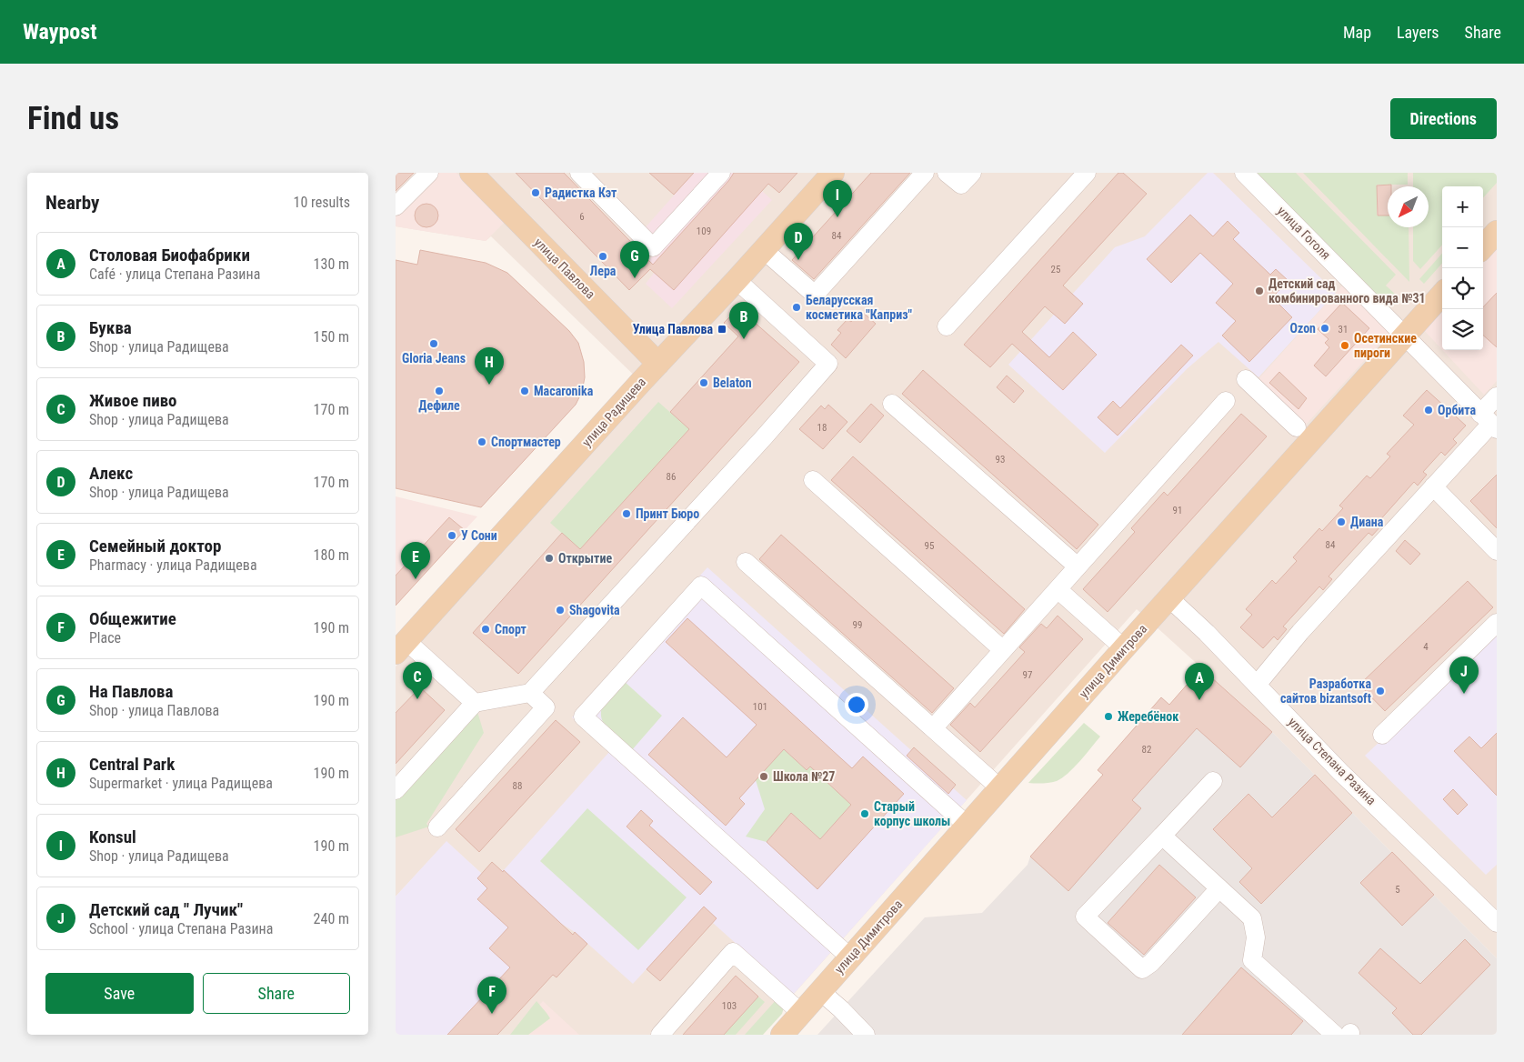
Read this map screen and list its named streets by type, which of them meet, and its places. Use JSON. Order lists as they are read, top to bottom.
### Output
{
  "streets": {
    "main road": ["улица Павлова", "улица Радищева", "улица Димитрова"],
    "street": ["улица Гоголя", "улица Степана Разина"]
  },
  "crossings": [
    ["улица Гоголя", "улица Димитрова"],
    ["улица Павлова", "улица Радищева"],
    ["улица Димитрова", "улица Степана Разина"]
  ],
  "places": {
    "other": [
      "Радистка Кэт",
      "Лера",
      "Детский сад комбинированного вида №31",
      "Беларусская косметика \"Каприз\"",
      "Ozon",
      "Gloria Jeans",
      "Осетинские пироги",
      "Belaton",
      "Дефиле",
      "Macaronika",
      "Орбита",
      "Спортмастер",
      "Принт Бюро",
      "Диана",
      "У Сони",
      "Открытие",
      "Shagovita",
      "Спорт",
      "Разработка сайтов bizantsoft",
      "Жеребёнок",
      "Школа №27",
      "Старый корпус школы"
    ],
    "transit": ["Улица Павлова"]
  },
  "house_numbers": [
    "6",
    "109",
    "84",
    "25",
    "31",
    "18",
    "93",
    "86",
    "91",
    "84",
    "95",
    "99",
    "4",
    "97",
    "101",
    "82",
    "88",
    "5",
    "103"
  ],
  "north": "bottom left",
  "page": {
    "header": "Waypost",
    "nav": ["Map", "Layers", "Share"],
    "buttons": [
      "Directions",
      ["Save", "Share"]
    ],
    "title": "Find us",
    "heading": ["Nearby", "10 results"],
    "pins": [
      "I",
      "D",
      "G",
      "B",
      "H",
      "E",
      "J",
      "C",
      "A",
      "F"
    ],
    "map_buttons": ["+", "−"],
    "list": [
      {
        "mark": "A",
        "name": "Столовая Биофабрики",
        "note": "Café · улица Степана Разина",
        "value": "130 m"
      },
      {
        "mark": "B",
        "name": "Буква",
        "note": "Shop · улица Радищева",
        "value": "150 m"
      },
      {
        "mark": "C",
        "name": "Живое пиво",
        "note": "Shop · улица Радищева",
        "value": "170 m"
      },
      {
        "mark": "D",
        "name": "Алекс",
        "note": "Shop · улица Радищева",
        "value": "170 m"
      },
      {
        "mark": "E",
        "name": "Семейный доктор",
        "note": "Pharmacy · улица Радищева",
        "value": "180 m"
      },
      {
        "mark": "F",
        "name": "Общежитие",
        "note": "Place",
        "value": "190 m"
      },
      {
        "mark": "G",
        "name": "На Павлова",
        "note": "Shop · улица Павлова",
        "value": "190 m"
      },
      {
        "mark": "H",
        "name": "Central Park",
        "note": "Supermarket · улица Радищева",
        "value": "190 m"
      },
      {
        "mark": "I",
        "name": "Konsul",
        "note": "Shop · улица Радищева",
        "value": "190 m"
      },
      {
        "mark": "J",
        "name": "Детский сад \" Лучик\"",
        "note": "School · улица Степана Разина",
        "value": "240 m"
      }
    ]
  }
}
